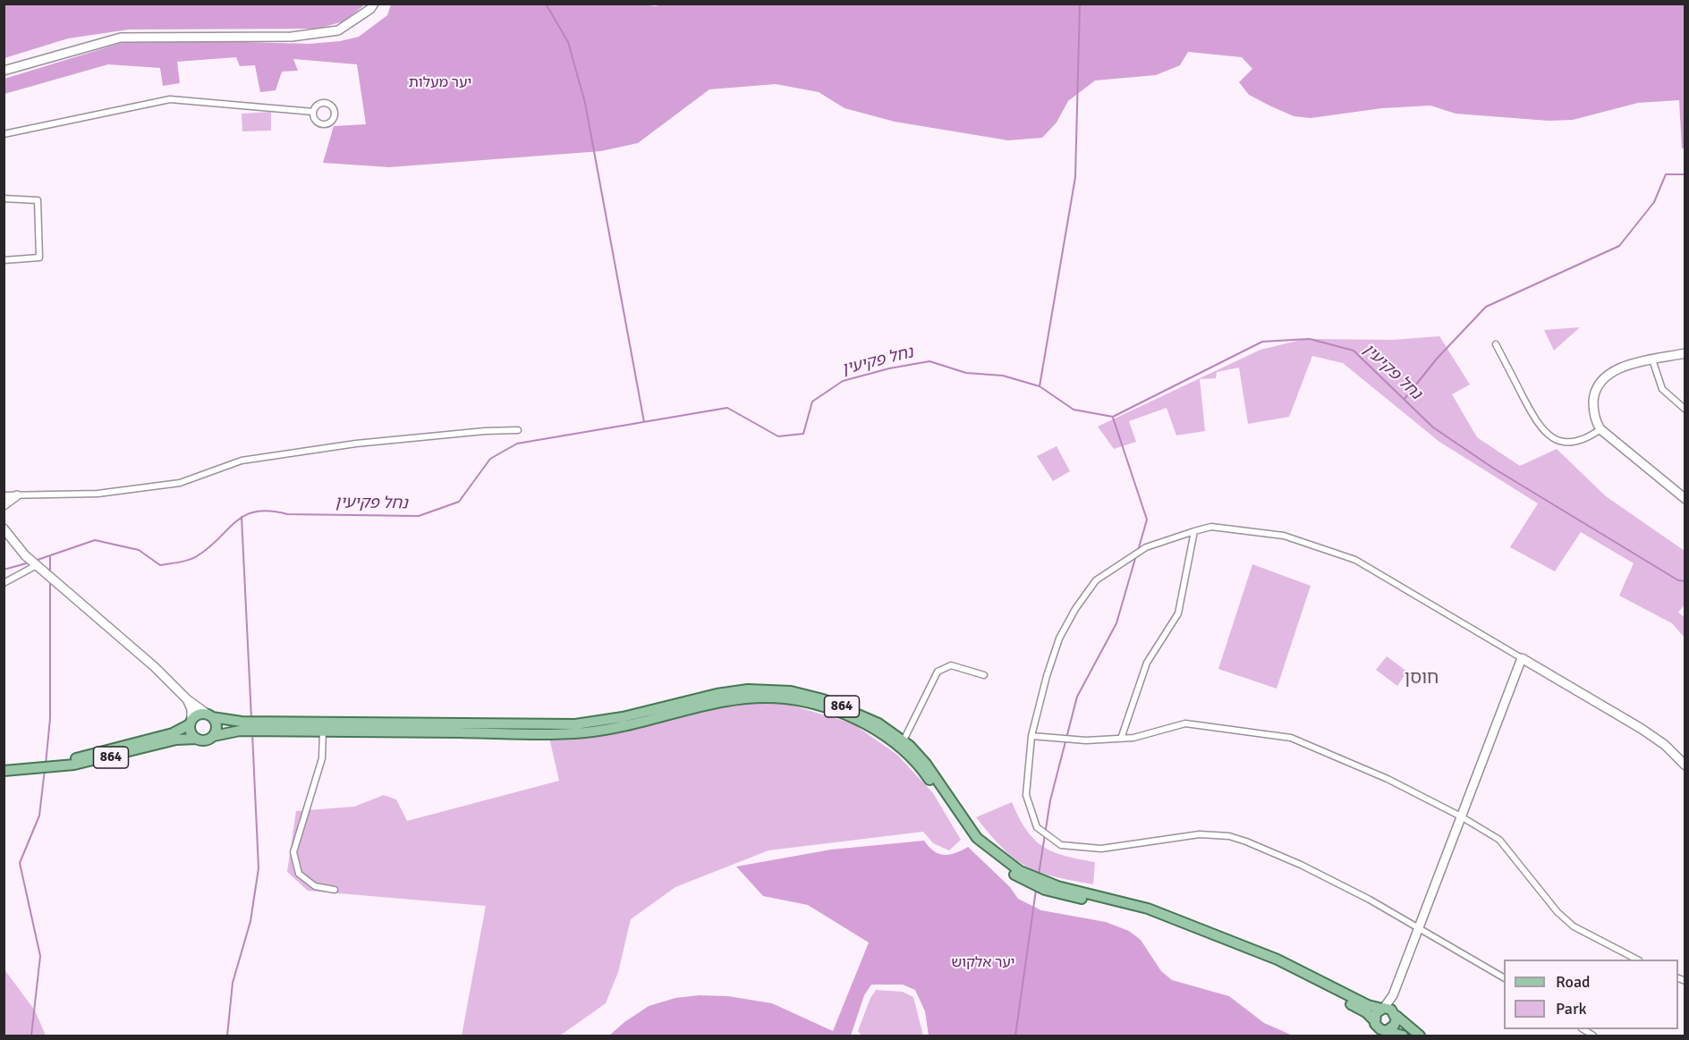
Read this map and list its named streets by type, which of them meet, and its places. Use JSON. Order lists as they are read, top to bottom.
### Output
{
  "streets": {
    "main road": ["864"]
  },
  "districts": ["חוסן"],
  "water": ["נחל פקיעין"],
  "parks": ["יער מעלות", "יער אלקוש"],
  "legend": ["Road", "Park"]
}
